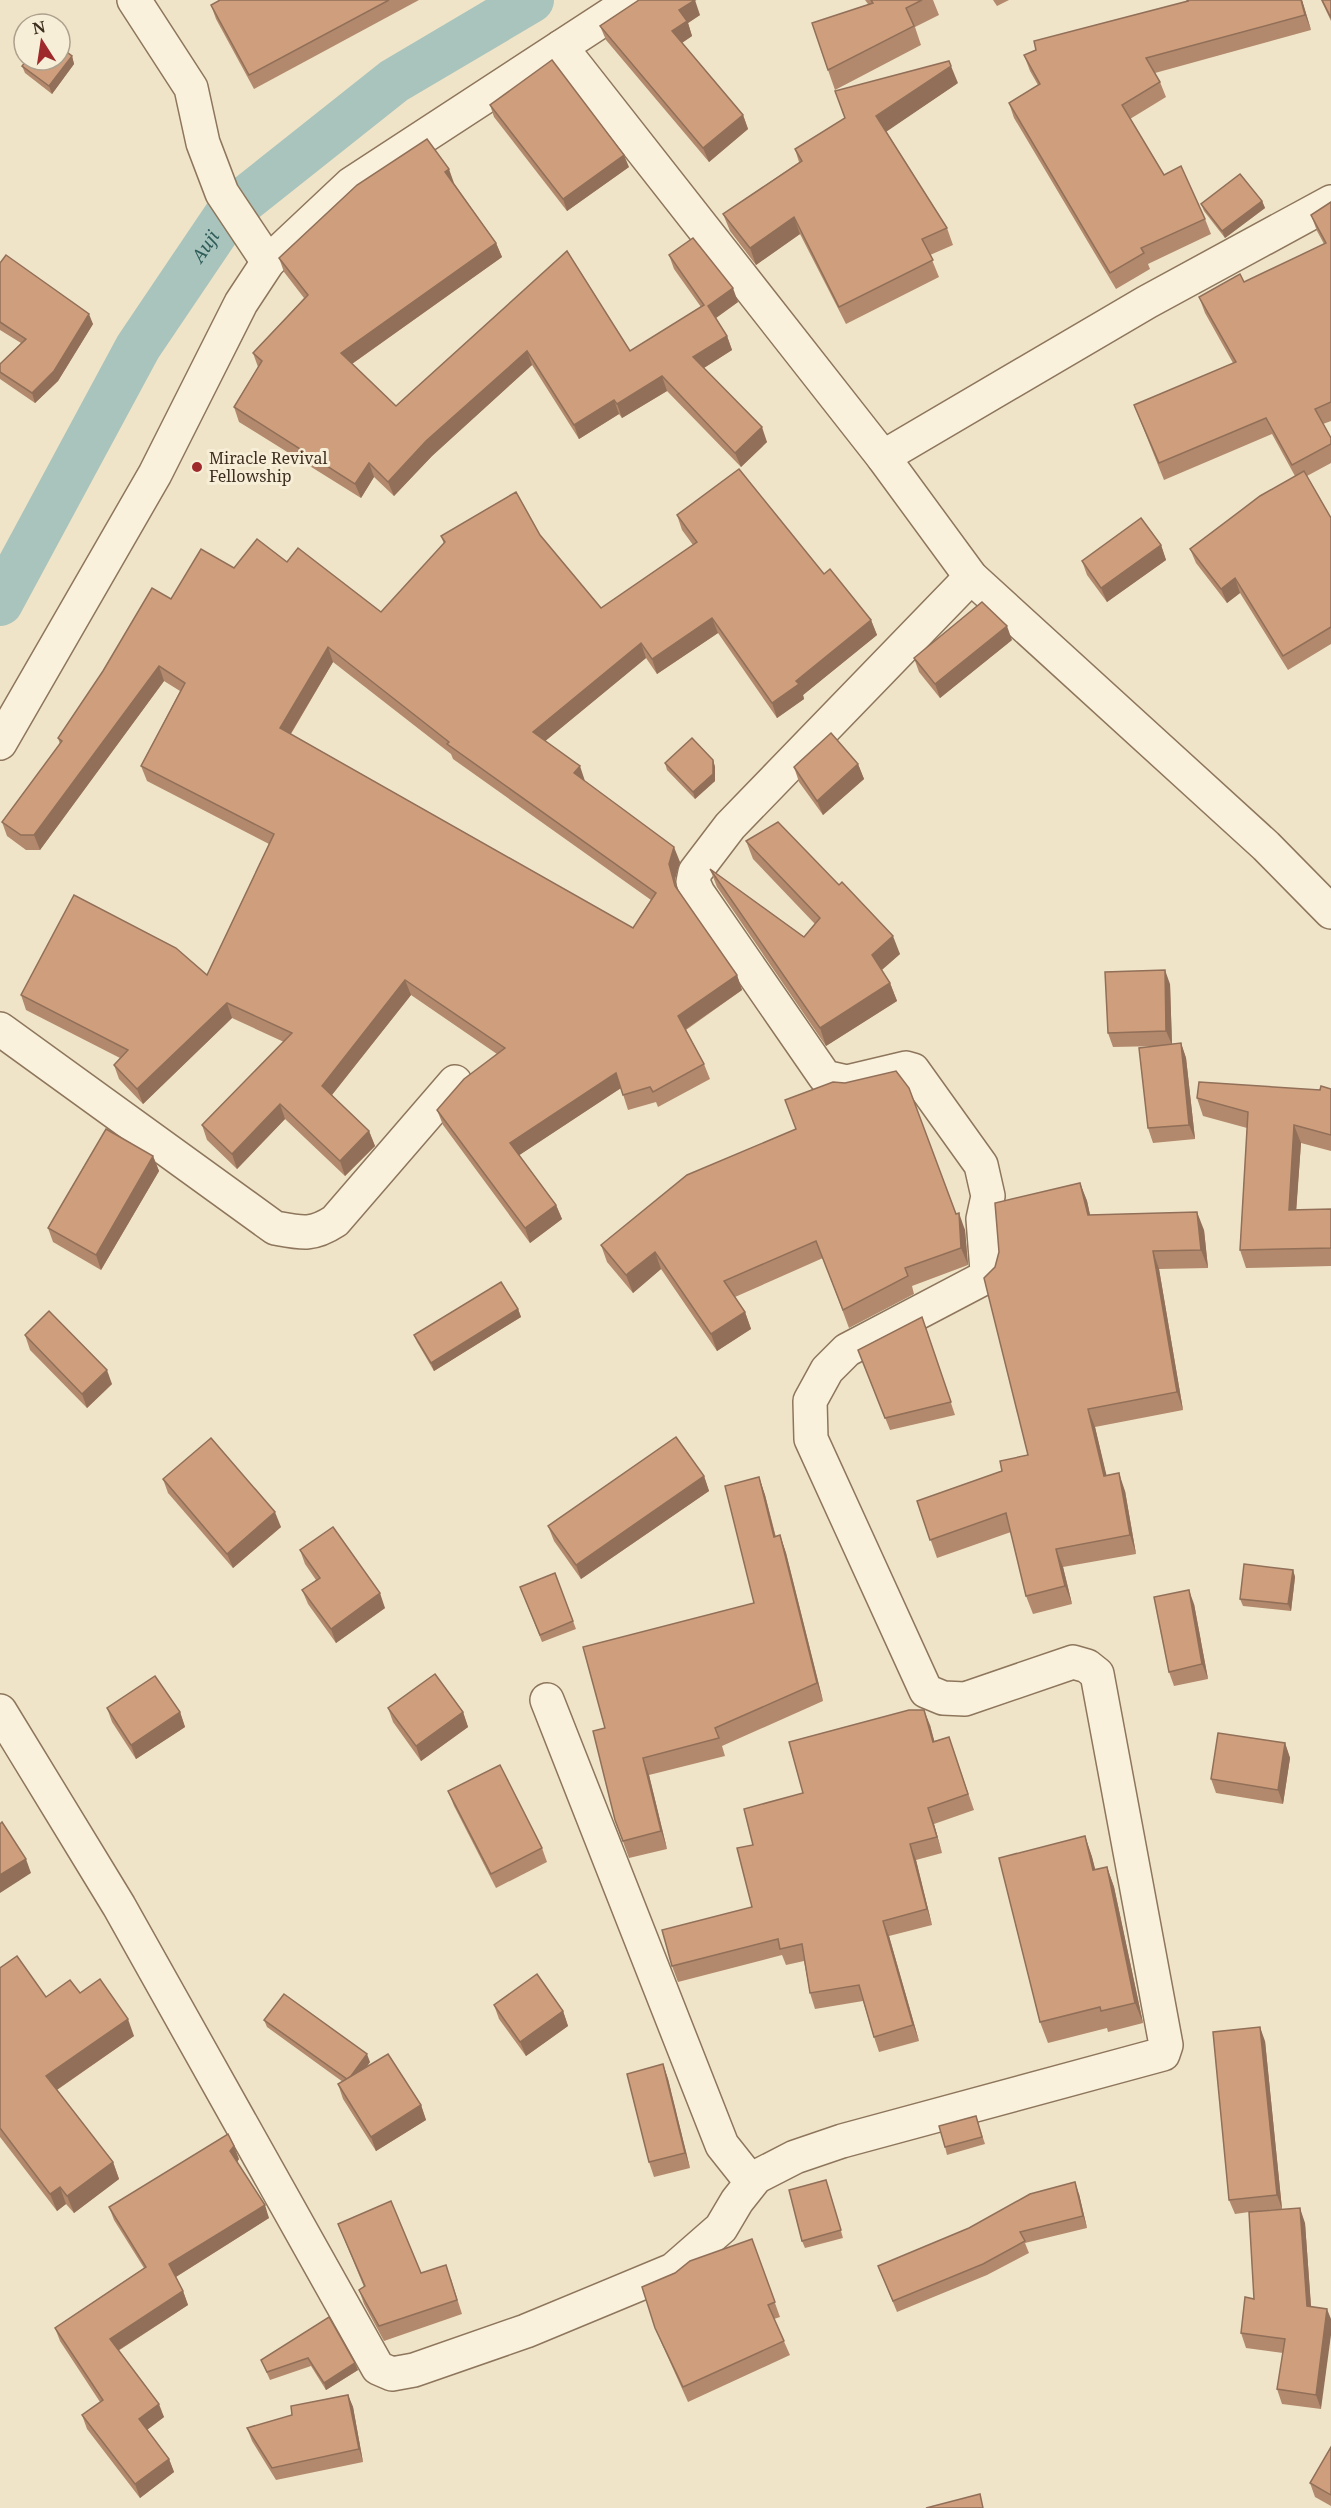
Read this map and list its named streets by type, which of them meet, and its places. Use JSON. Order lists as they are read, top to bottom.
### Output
{
  "water": ["Auji"],
  "places": ["Miracle Revival Fellowship"],
  "north": "top"
}
